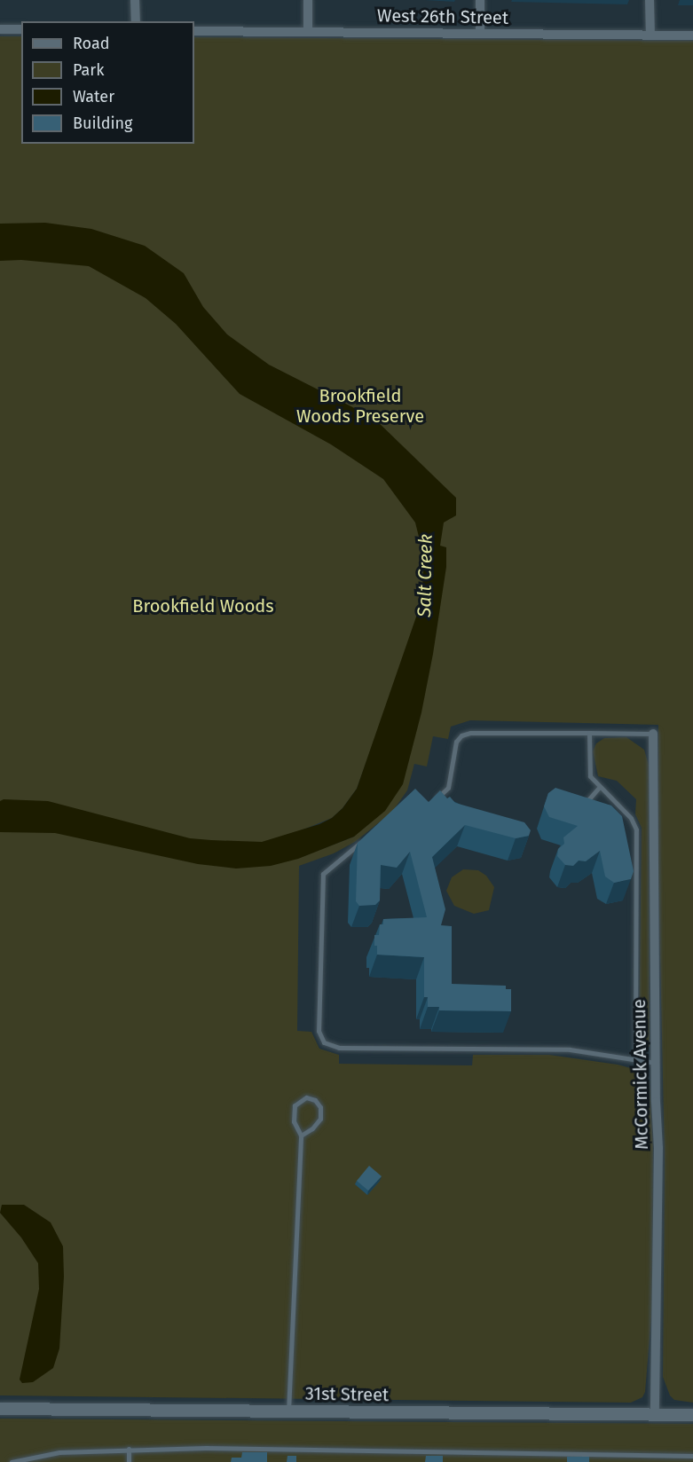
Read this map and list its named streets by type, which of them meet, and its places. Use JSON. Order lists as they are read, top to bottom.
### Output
{
  "streets": {
    "main road": ["31st Street"],
    "street": ["West 26th Street", "McCormick Avenue"]
  },
  "crossings": [
    ["McCormick Avenue", "31st Street"]
  ],
  "water": ["Salt Creek"],
  "parks": ["Brookfield Woods Preserve", "Brookfield Woods"],
  "legend": [
    "Road",
    "Park",
    "Water",
    "Building"
  ]
}
